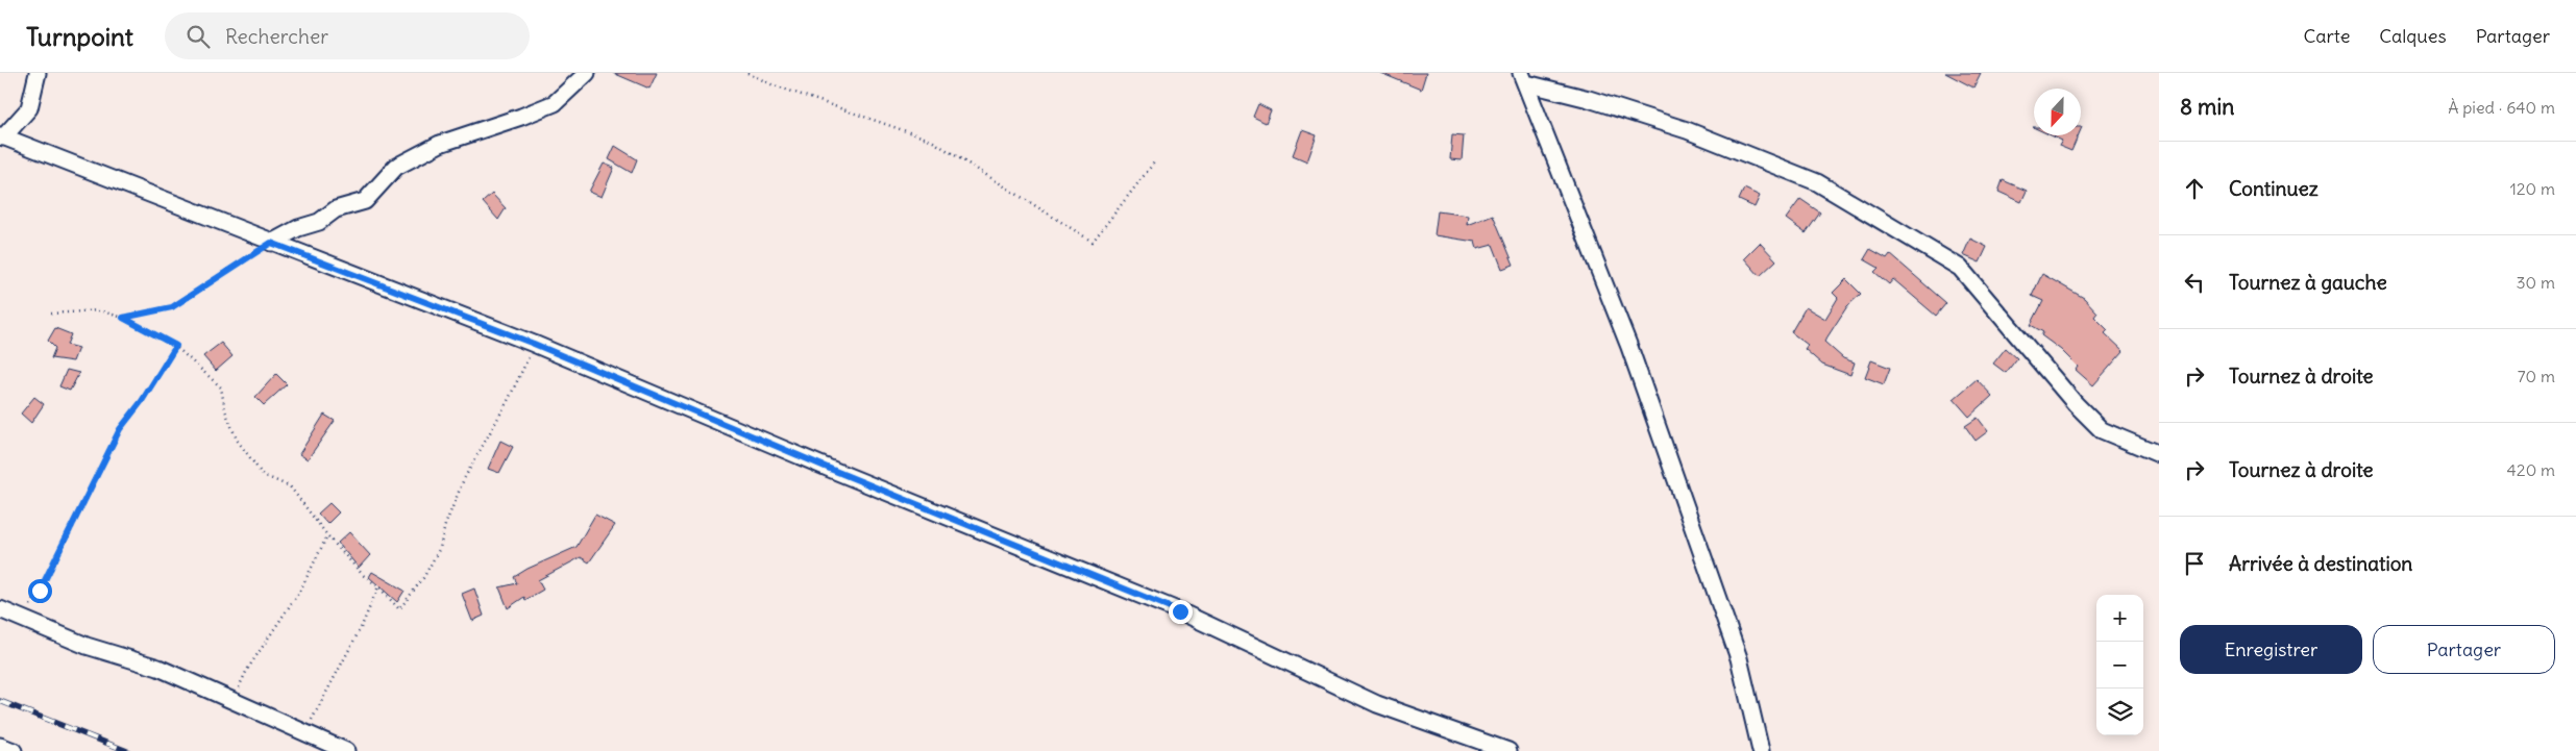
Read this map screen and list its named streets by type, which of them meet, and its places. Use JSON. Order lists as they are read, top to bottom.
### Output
{
  "north": "bottom",
  "page": {
    "header": "Turnpoint",
    "search": "Rechercher",
    "nav": ["Carte", "Calques", "Partager"],
    "heading": ["8 min", "À pied · 640 m"],
    "list": [
      ["Continuez", "120 m"],
      ["Tournez à gauche", "30 m"],
      ["Tournez à droite", "70 m"],
      ["Tournez à droite", "420 m"],
      "Arrivée à destination"
    ],
    "map_buttons": ["+", "−"],
    "buttons": ["Enregistrer", "Partager"]
  }
}
